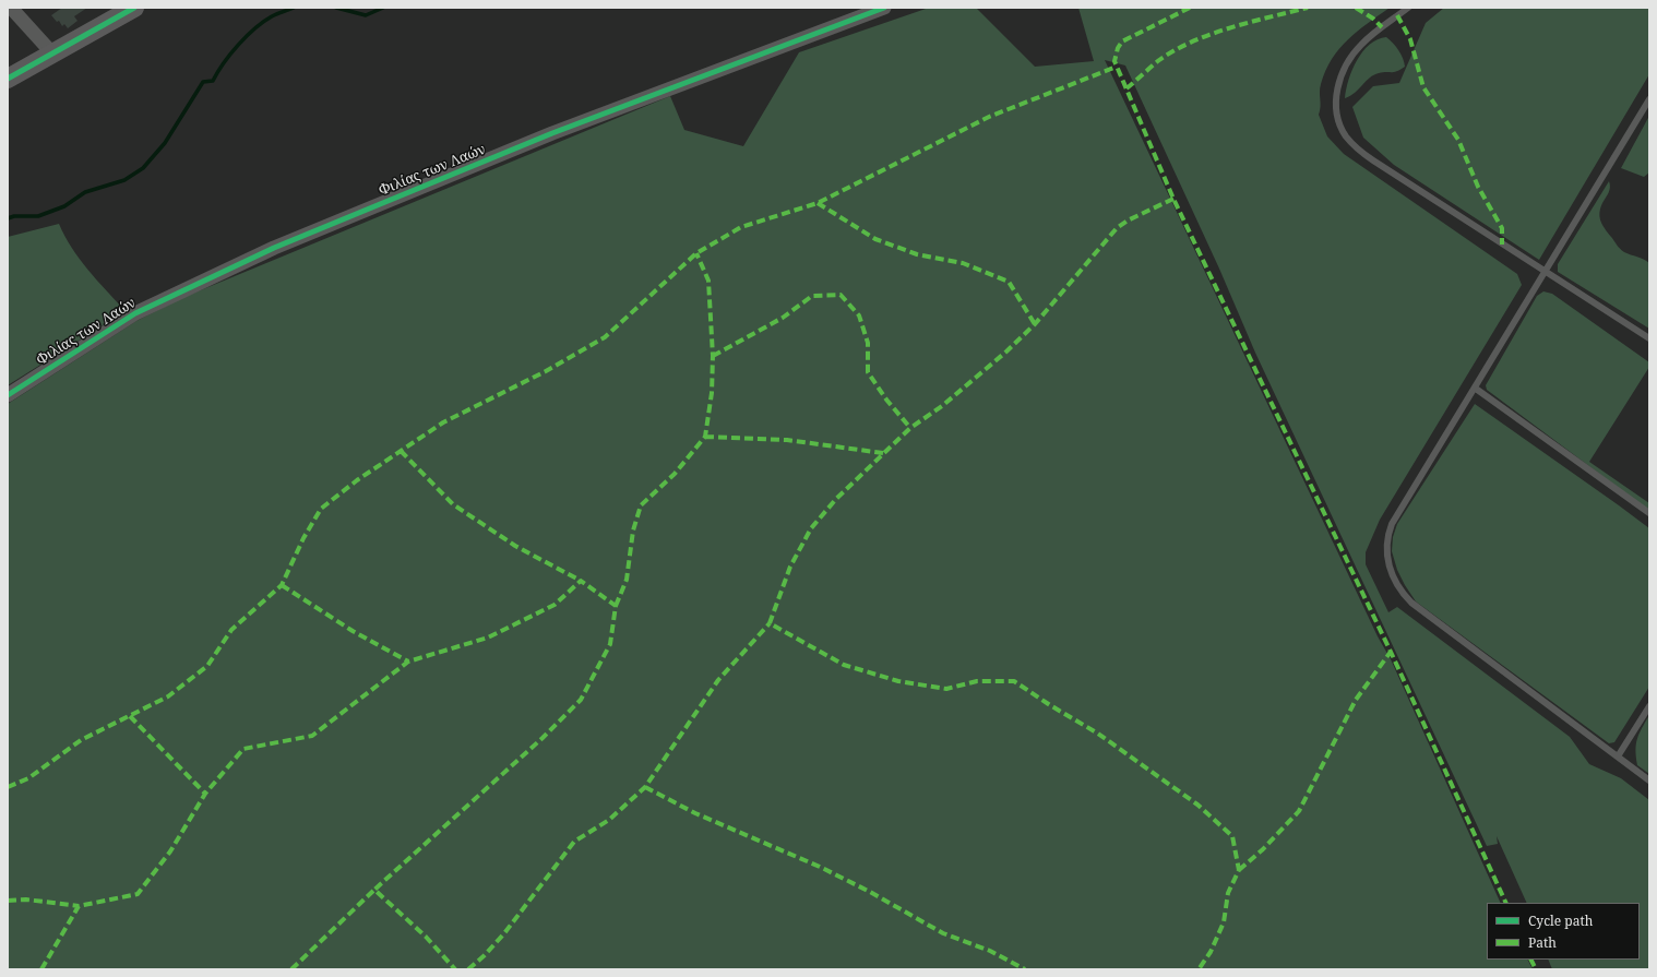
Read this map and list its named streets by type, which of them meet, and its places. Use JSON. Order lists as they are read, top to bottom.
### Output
{
  "streets": {
    "street": ["Φιλίας των Λαών"]
  },
  "legend": ["Cycle path", "Path"]
}
